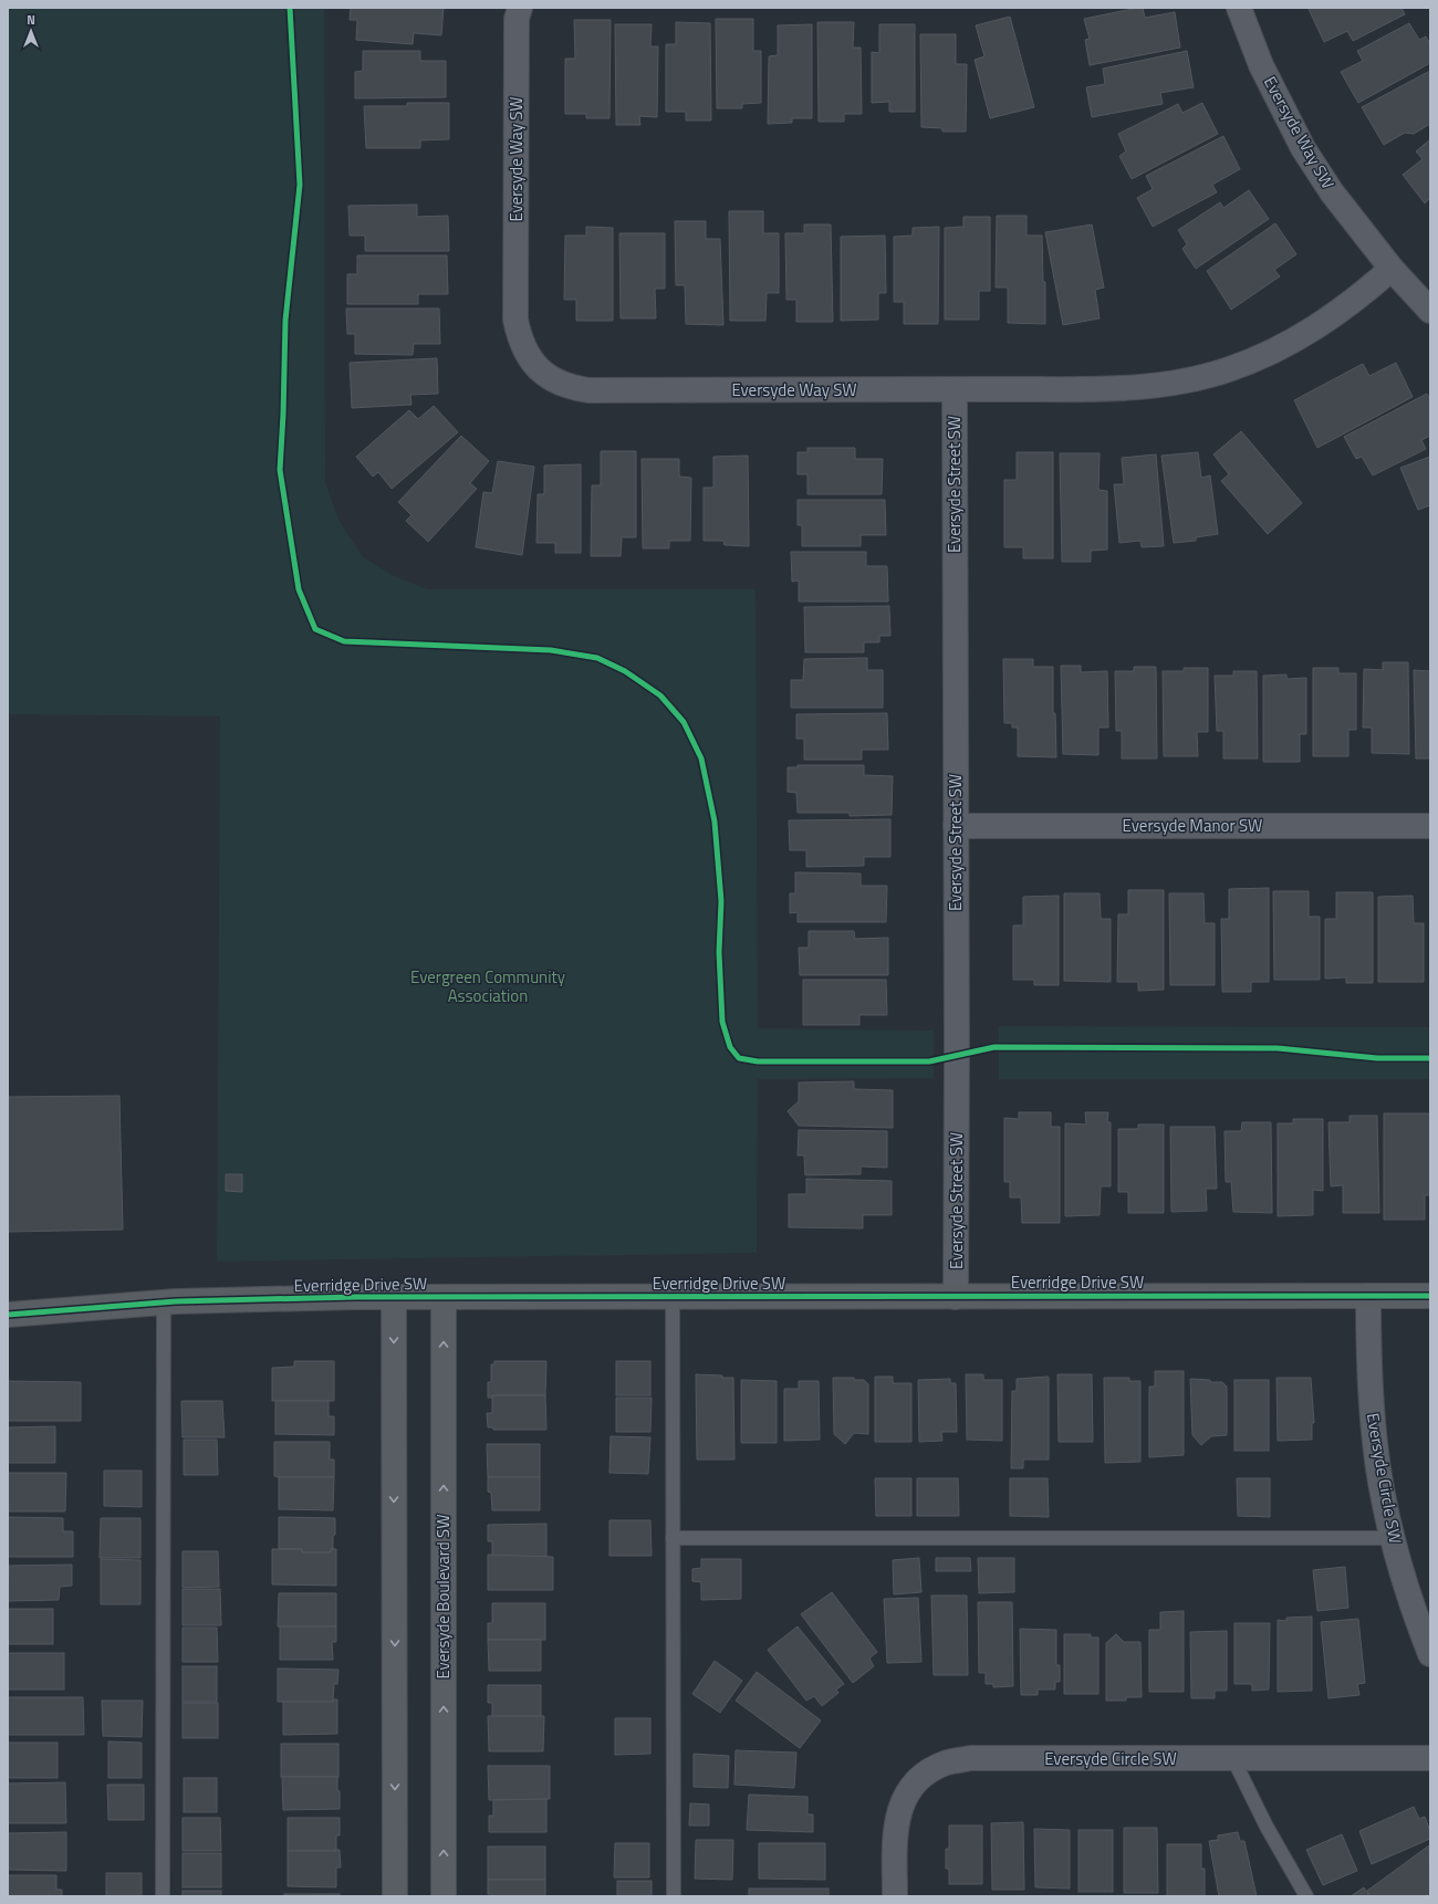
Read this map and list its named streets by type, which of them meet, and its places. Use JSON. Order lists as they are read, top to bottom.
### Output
{
  "streets": {
    "street": [
      "Eversyde Way SW",
      "Eversyde Street SW",
      "Eversyde Manor SW",
      "Everridge Drive SW",
      "Eversyde Circle SW",
      "Eversyde Boulevard SW"
    ]
  },
  "crossings": [
    ["Eversyde Way SW", "Eversyde Street SW"],
    ["Eversyde Street SW", "Eversyde Manor SW"],
    ["Eversyde Street SW", "Everridge Drive SW"],
    ["Everridge Drive SW", "Eversyde Circle SW"],
    ["Everridge Drive SW", "Eversyde Boulevard SW"]
  ],
  "parks": ["Evergreen Community Association"],
  "north": "top"
}
